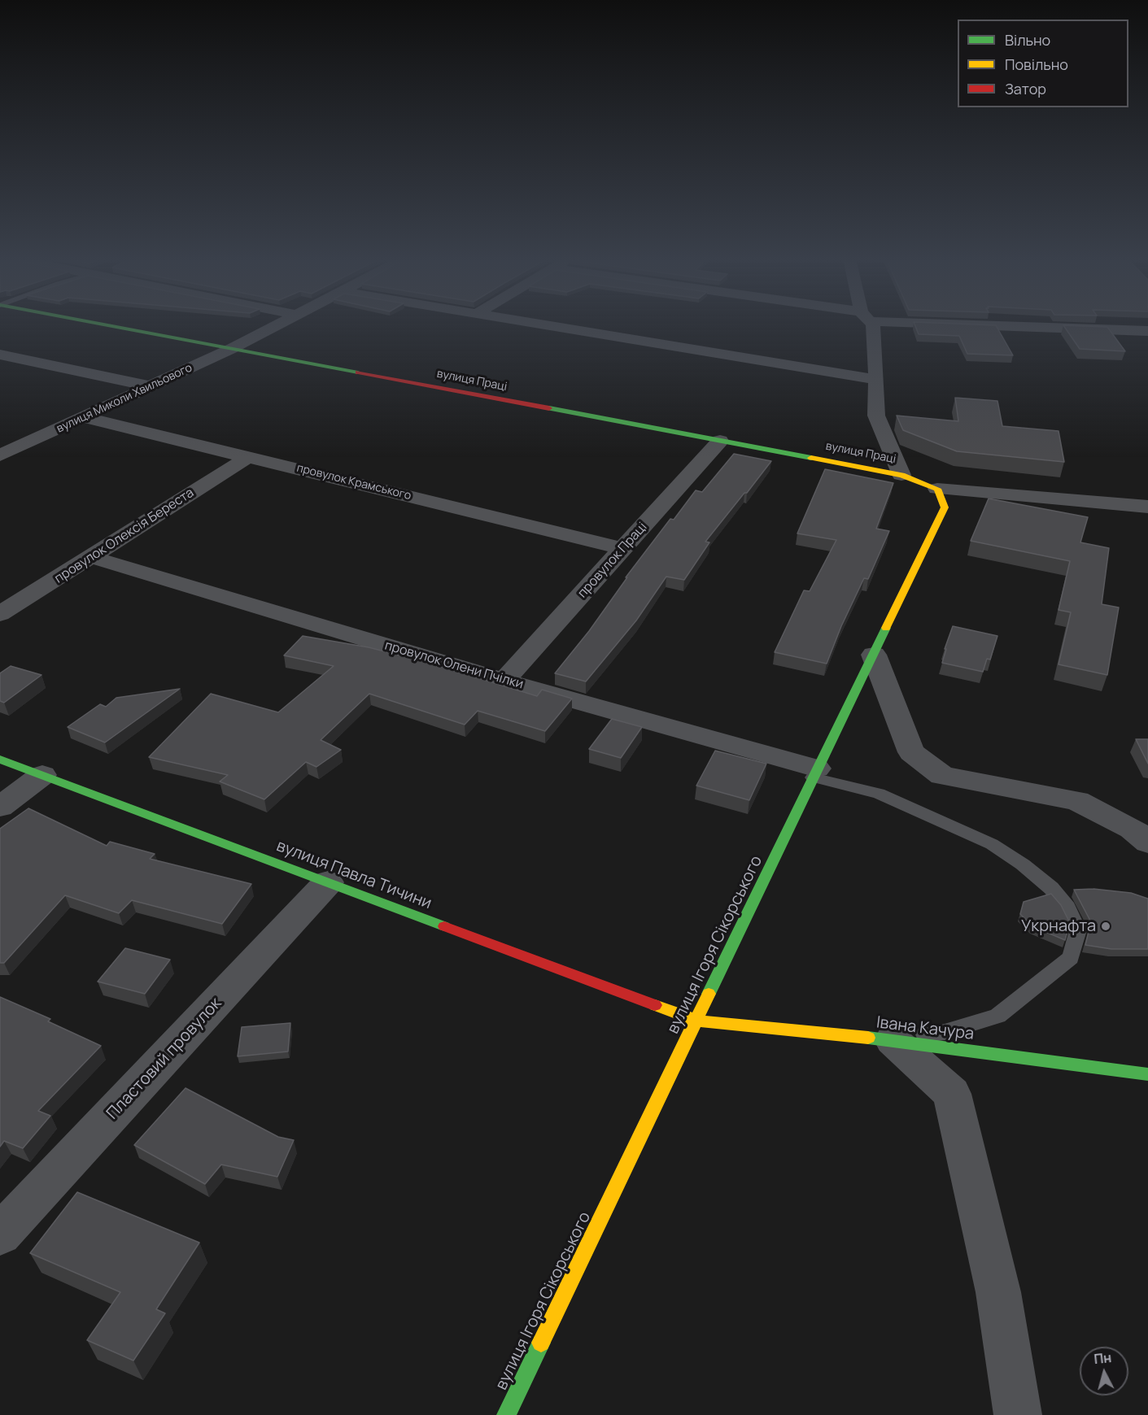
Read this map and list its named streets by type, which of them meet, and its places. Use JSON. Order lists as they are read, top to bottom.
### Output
{
  "streets": {
    "main road": [
      "вулиця Праці",
      "вулиця Павла Тичини",
      "вулиця Ігоря Сікорського",
      "Івана Качура"
    ],
    "street": [
      "вулиця Миколи Хвильового",
      "провулок Крамського",
      "провулок Олексія Береста",
      "провулок Праці",
      "провулок Олени Пчілки",
      "Пластовий провулок"
    ]
  },
  "crossings": [
    ["вулиця Праці", "вулиця Миколи Хвильового"],
    ["вулиця Праці", "провулок Праці"],
    ["вулиця Праці", "вулиця Ігоря Сікорського"],
    ["вулиця Миколи Хвильового", "провулок Крамського"],
    ["провулок Крамського", "провулок Олексія Береста"],
    ["провулок Крамського", "провулок Праці"],
    ["провулок Олексія Береста", "провулок Олени Пчілки"],
    ["провулок Праці", "провулок Олени Пчілки"],
    ["провулок Олени Пчілки", "вулиця Ігоря Сікорського"],
    ["вулиця Павла Тичини", "вулиця Ігоря Сікорського"],
    ["вулиця Павла Тичини", "Івана Качура"],
    ["вулиця Павла Тичини", "Пластовий провулок"],
    ["вулиця Ігоря Сікорського", "Івана Качура"]
  ],
  "places": ["Укрнафта"],
  "legend": ["Вільно", "Повільно", "Затор"],
  "north": "top"
}
